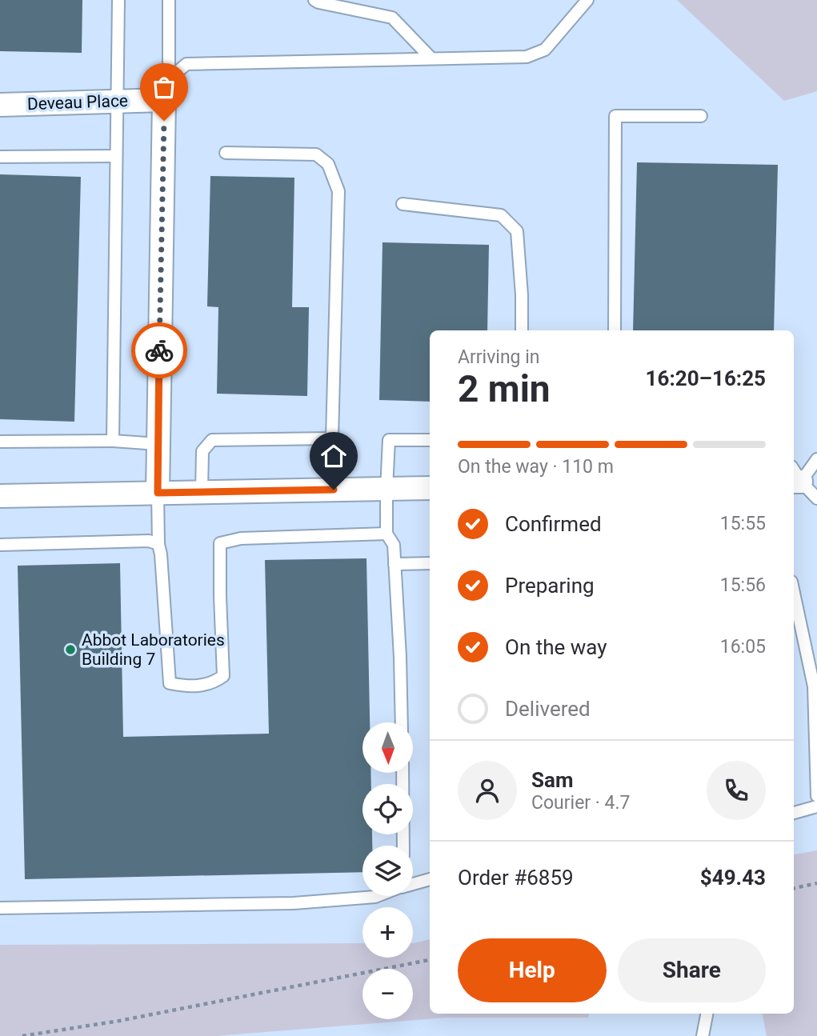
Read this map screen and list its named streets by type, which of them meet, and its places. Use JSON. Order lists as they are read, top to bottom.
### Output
{
  "streets": {
    "street": ["Deveau Place"]
  },
  "places": ["Abbot Laboratories Building 7"],
  "north": "bottom",
  "page": {
    "heading": ["2 min", "Arriving in", "16:20–16:25"],
    "panel": [
      "Sam",
      "Courier · 4.7",
      "Order #6859",
      "$49.43"
    ],
    "bar": "On the way · 110 m",
    "list": [
      ["Confirmed", "15:55"],
      ["Preparing", "15:56"],
      ["On the way", "16:05"],
      "Delivered"
    ],
    "map_buttons": ["+", "−"],
    "buttons": ["Help", "Share"]
  }
}
